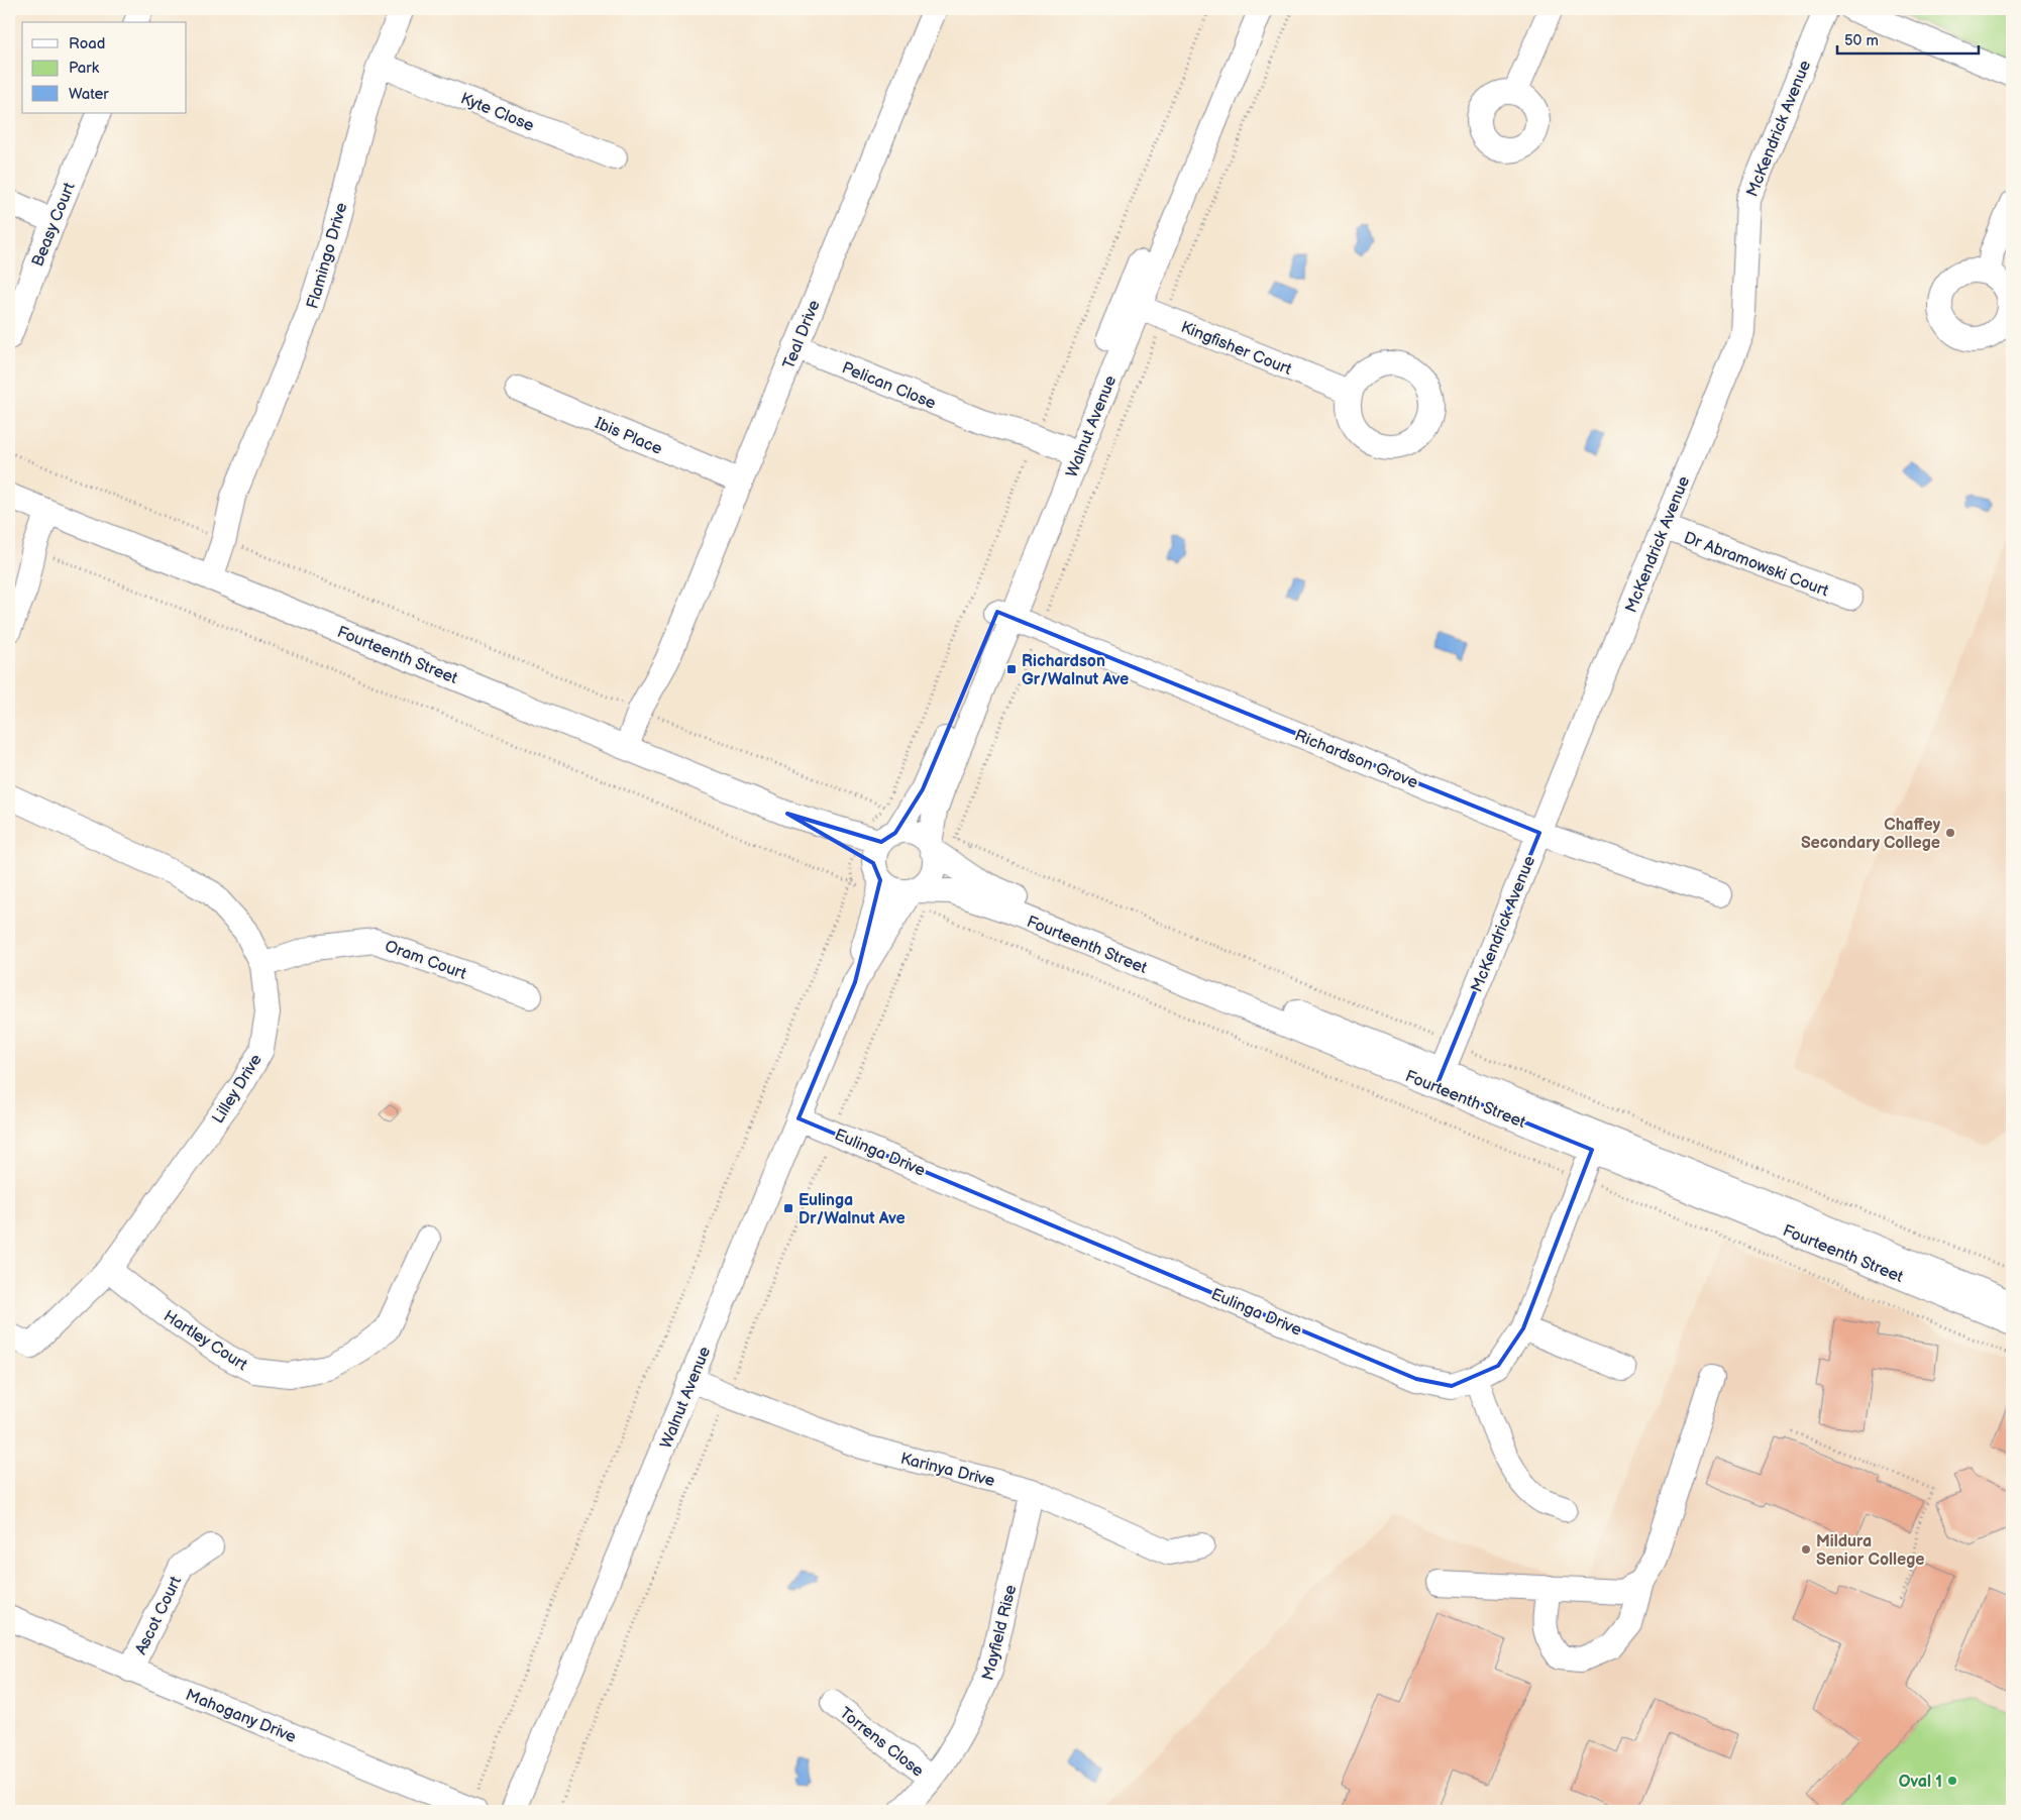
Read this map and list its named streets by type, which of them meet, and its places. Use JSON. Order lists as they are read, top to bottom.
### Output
{
  "streets": {
    "street": [
      "Kyte Close",
      "McKendrick Avenue",
      "Beasy Court",
      "Flamingo Drive",
      "Teal Drive",
      "Kingfisher Court",
      "Pelican Close",
      "Walnut Avenue",
      "Ibis Place",
      "Dr Abramowski Court",
      "Fourteenth Street",
      "Richardson Grove",
      "Oram Court",
      "Lilley Drive",
      "Eulinga Drive",
      "Hartley Court",
      "Karinya Drive",
      "Ascot Court",
      "Mayfield Rise",
      "Mahogany Drive",
      "Torrens Close"
    ]
  },
  "crossings": [
    ["Kyte Close", "Flamingo Drive"],
    ["McKendrick Avenue", "Dr Abramowski Court"],
    ["McKendrick Avenue", "Fourteenth Street"],
    ["McKendrick Avenue", "Richardson Grove"],
    ["Flamingo Drive", "Fourteenth Street"],
    ["Teal Drive", "Pelican Close"],
    ["Teal Drive", "Ibis Place"],
    ["Teal Drive", "Fourteenth Street"],
    ["Kingfisher Court", "Walnut Avenue"],
    ["Pelican Close", "Walnut Avenue"],
    ["Walnut Avenue", "Fourteenth Street"],
    ["Walnut Avenue", "Richardson Grove"],
    ["Walnut Avenue", "Eulinga Drive"],
    ["Walnut Avenue", "Karinya Drive"],
    ["Fourteenth Street", "Eulinga Drive"],
    ["Oram Court", "Lilley Drive"],
    ["Lilley Drive", "Hartley Court"],
    ["Karinya Drive", "Mayfield Rise"],
    ["Ascot Court", "Mahogany Drive"],
    ["Mayfield Rise", "Torrens Close"]
  ],
  "places": {
    "transit": ["Richardson Gr/Walnut Ave", "Eulinga Dr/Walnut Ave"],
    "other": ["Chaffey Secondary College", "Mildura Senior College", "Oval 1"]
  },
  "legend": ["Road", "Park", "Water"],
  "scale_bar": "50 m"
}
